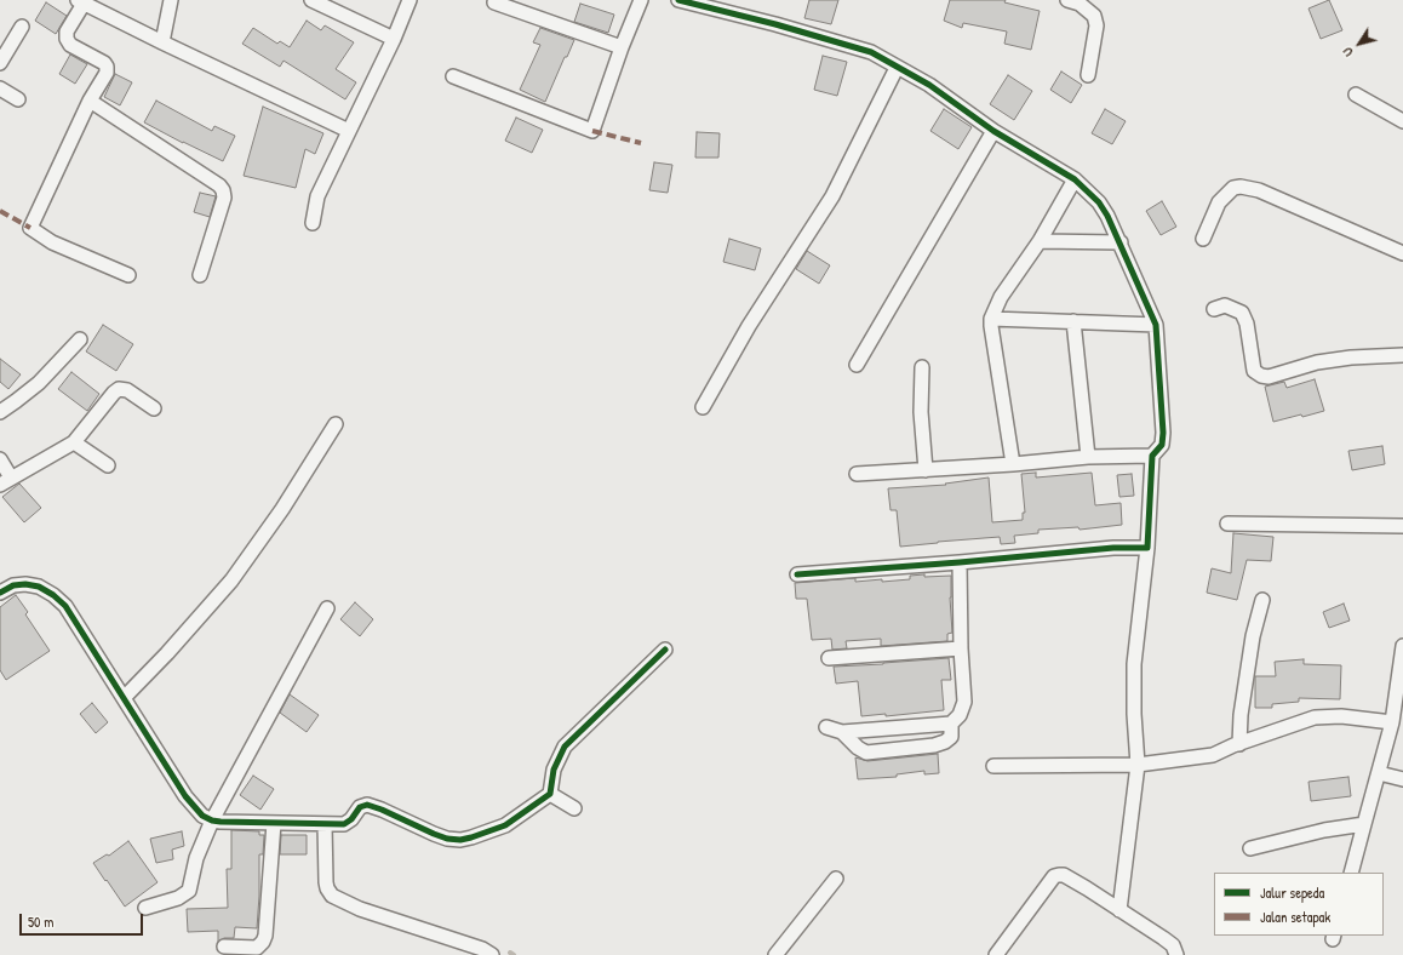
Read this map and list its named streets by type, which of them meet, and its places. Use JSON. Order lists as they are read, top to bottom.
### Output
{
  "legend": ["Jalur sepeda", "Jalan setapak"],
  "scale_bar": "50 m",
  "north": "bottom left"
}
